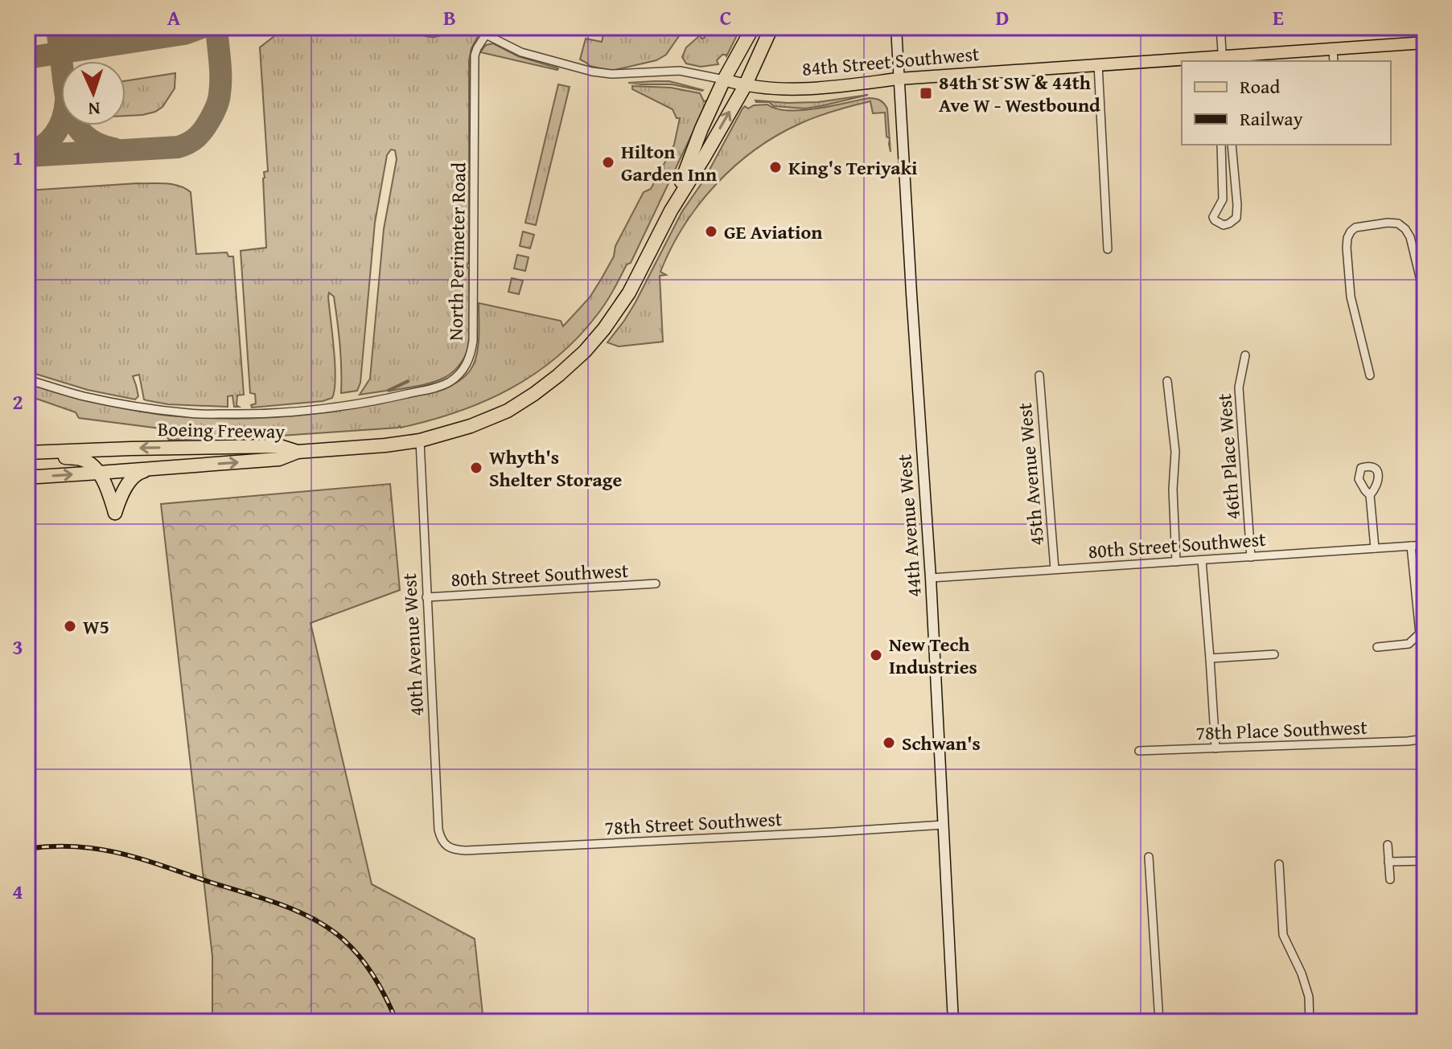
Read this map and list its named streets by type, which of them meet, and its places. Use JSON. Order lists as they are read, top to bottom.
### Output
{
  "streets": {
    "highway": ["Boeing Freeway"],
    "main road": ["84th Street Southwest"],
    "street": [
      "North Perimeter Road",
      "46th Place West",
      "45th Avenue West",
      "44th Avenue West",
      "80th Street Southwest",
      "40th Avenue West",
      "78th Place Southwest",
      "78th Street Southwest"
    ]
  },
  "crossings": [
    ["84th Street Southwest", "North Perimeter Road"],
    ["84th Street Southwest", "44th Avenue West"],
    ["46th Place West", "80th Street Southwest"],
    ["45th Avenue West", "80th Street Southwest"],
    ["44th Avenue West", "80th Street Southwest"],
    ["44th Avenue West", "78th Street Southwest"],
    ["80th Street Southwest", "40th Avenue West"],
    ["40th Avenue West", "78th Street Southwest"]
  ],
  "places": {
    "transit": ["84th St SW & 44th Ave W - Westbound"],
    "other": [
      "Hilton Garden Inn",
      "King's Teriyaki",
      "GE Aviation",
      "Whyth's Shelter Storage",
      "W5",
      "New Tech Industries",
      "Schwan's"
    ]
  },
  "legend": ["Road", "Railway"],
  "north": "bottom",
  "grid": {
    "columns": [
      "A",
      "B",
      "C",
      "D",
      "E"
    ],
    "rows": [
      "1",
      "2",
      "3",
      "4"
    ]
  }
}
